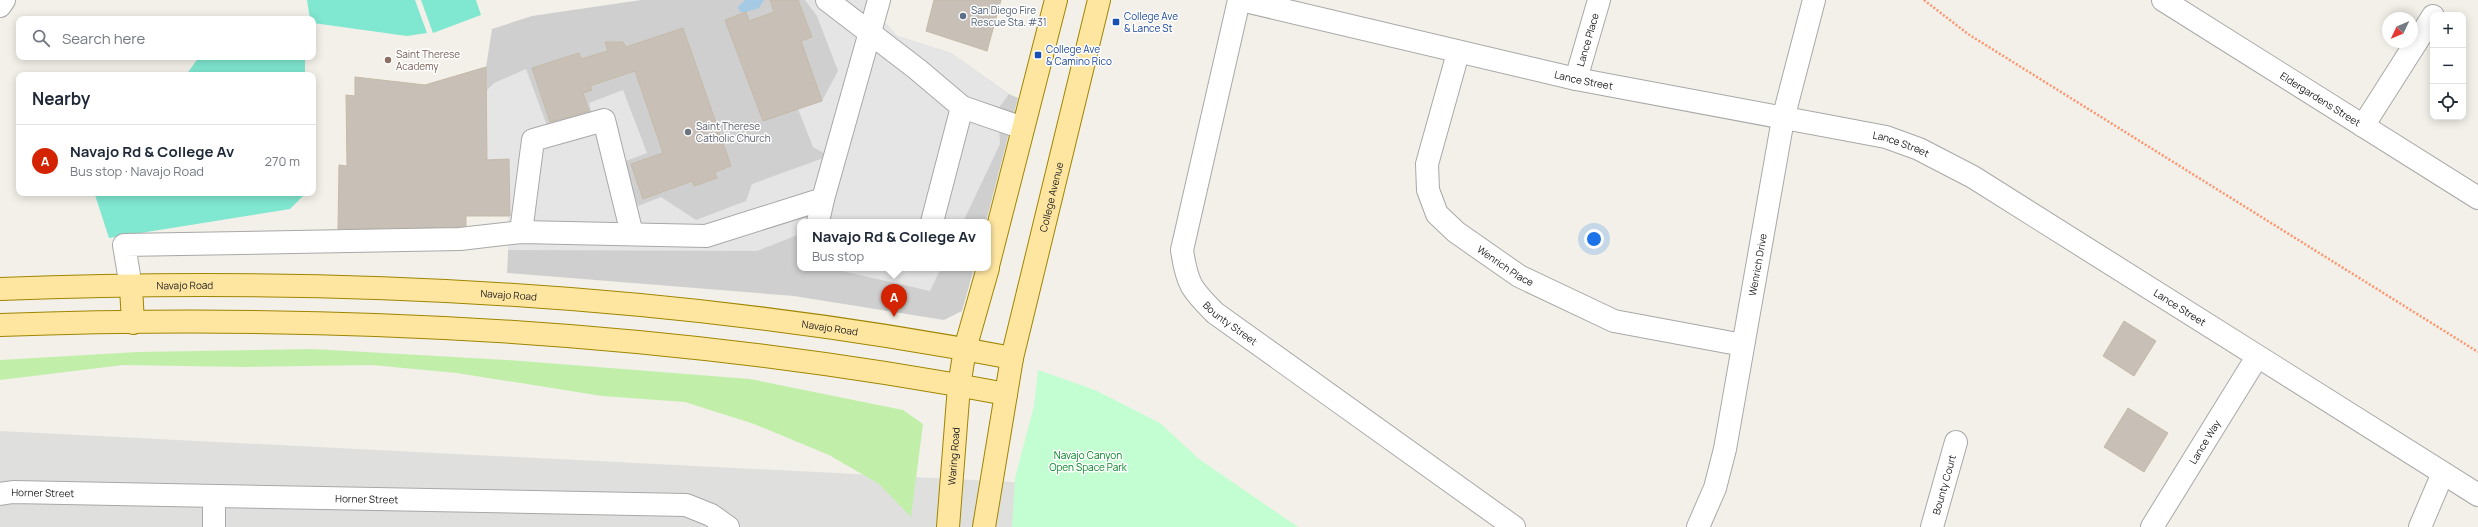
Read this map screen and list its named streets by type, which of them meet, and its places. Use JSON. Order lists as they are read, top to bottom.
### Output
{
  "streets": {
    "main road": ["College Avenue", "Navajo Road", "Waring Road"],
    "street": [
      "Lance Place",
      "Lance Street",
      "Eldergardens Street",
      "Wenrich Drive",
      "Wenrich Place",
      "Bounty Street",
      "Lance Way",
      "Bounty Court",
      "Horner Street"
    ]
  },
  "crossings": [
    ["Lance Place", "Lance Street"],
    ["Lance Street", "Wenrich Drive"],
    ["Lance Street", "Wenrich Place"],
    ["Lance Street", "Bounty Street"],
    ["Lance Street", "Lance Way"],
    ["College Avenue", "Navajo Road"],
    ["Wenrich Drive", "Wenrich Place"]
  ],
  "parks": ["Navajo Canyon Open Space Park"],
  "places": {
    "other": ["San Diego Fire Rescue Sta. #31", "Saint Therese Academy", "Saint Therese Catholic Church"],
    "transit": ["College Ave & Lance St", "College Ave & Camino Rico"]
  },
  "north": "bottom left",
  "page": {
    "map_buttons": ["+", "−"],
    "search": "Search here",
    "heading": "Nearby",
    "list": [
      {
        "mark": "A",
        "name": "Navajo Rd & College Av",
        "note": "Bus stop · Navajo Road",
        "value": "270 m"
      }
    ],
    "popup": ["Navajo Rd & College Av", "Bus stop"],
    "pins": "A"
  }
}
